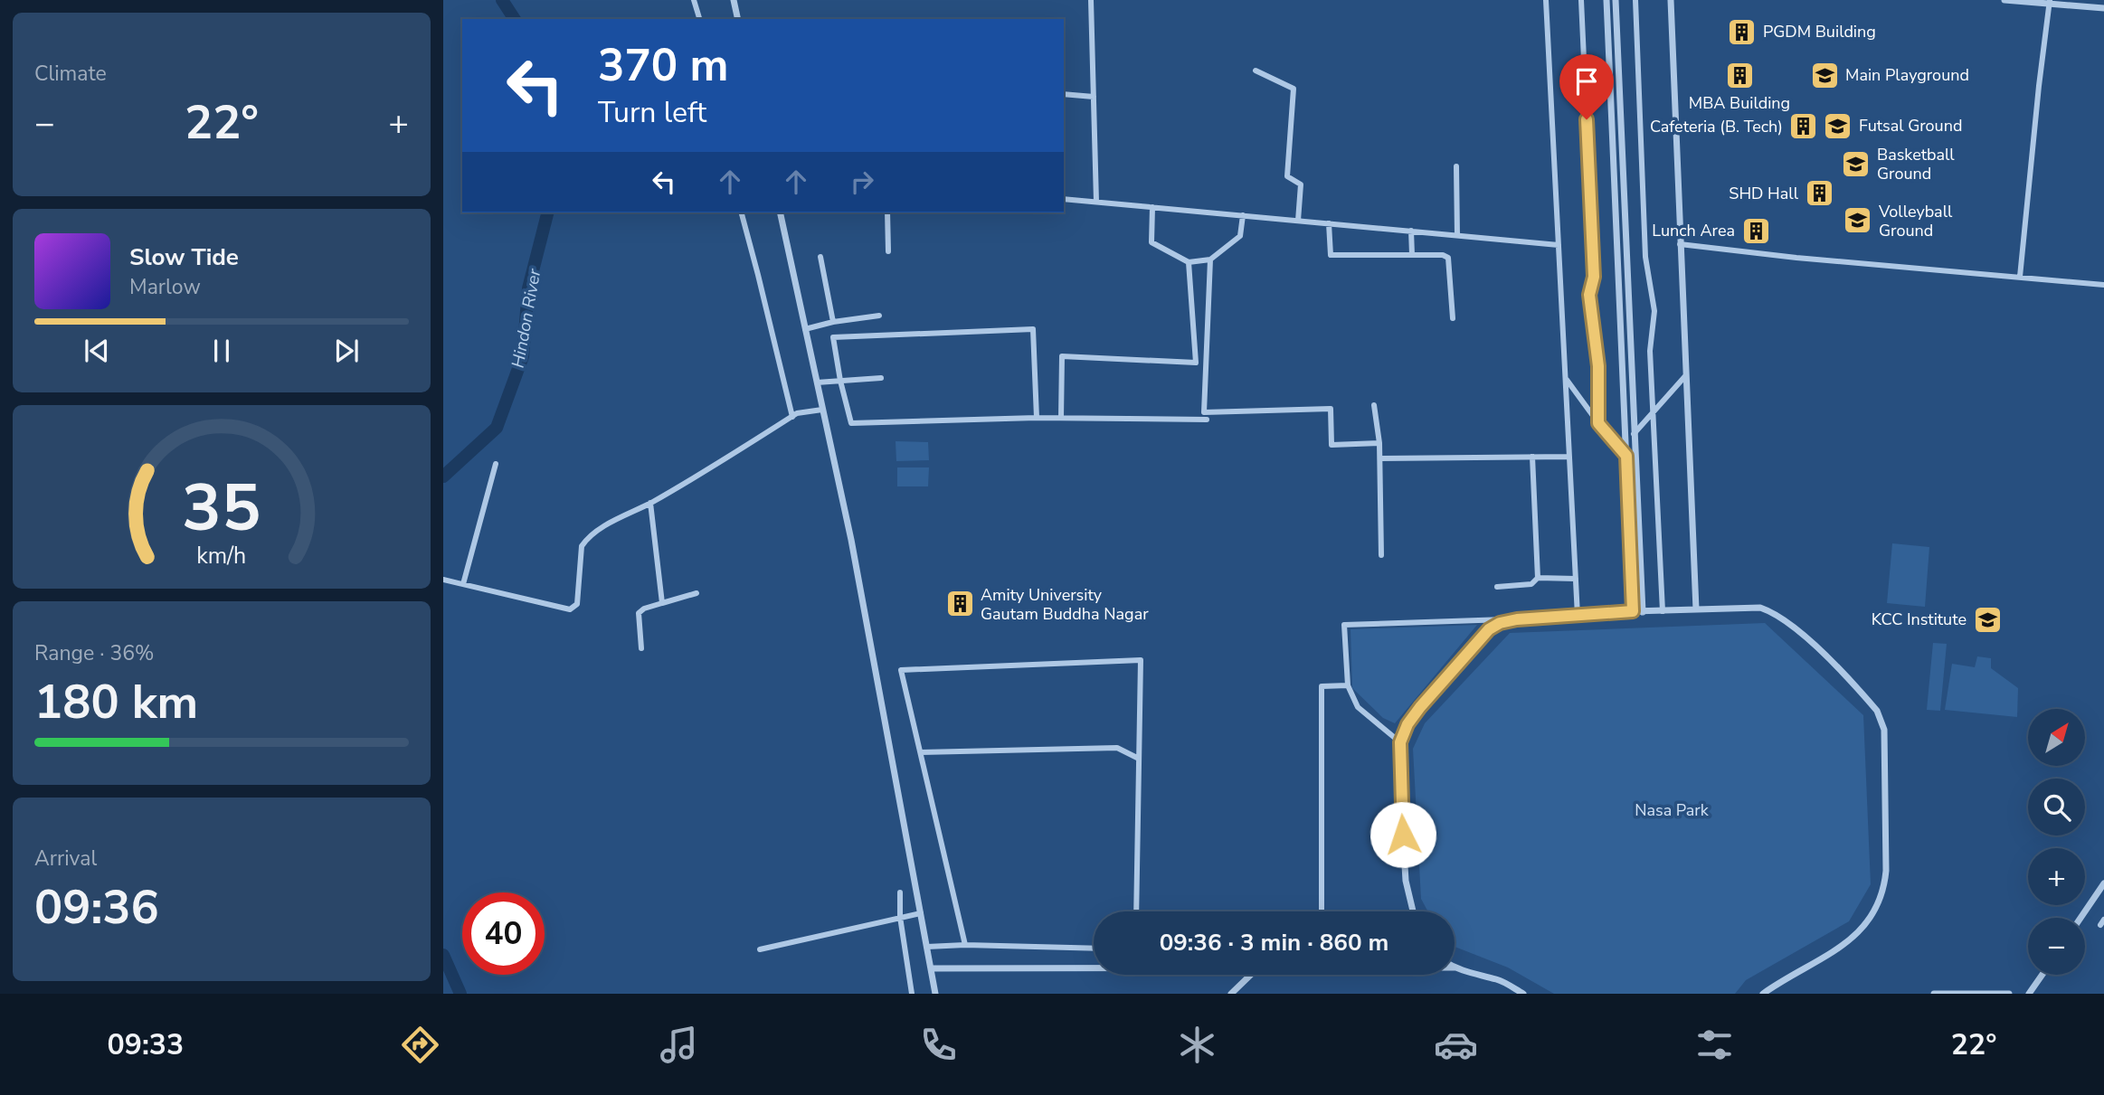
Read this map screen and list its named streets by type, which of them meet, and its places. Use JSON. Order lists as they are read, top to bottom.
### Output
{
  "water": ["Hindon River"],
  "parks": ["Nasa Park"],
  "places": {
    "building": [
      "PGDM Building",
      "MBA Building",
      "Cafeteria (B. Tech)",
      "SHD Hall",
      "Lunch Area",
      "Amity University Gautam Buddha Nagar"
    ],
    "school or university": [
      "Main Playground",
      "Futsal Ground",
      "Basketball Ground",
      "Volleyball Ground",
      "KCC Institute"
    ]
  },
  "north": "top right",
  "page": {
    "tile": [
      "Climate",
      ["Range · 36%", "180 km"],
      ["Arrival", "09:36"]
    ],
    "turn": ["370 m", "Turn left"],
    "heat": ["−", "22°", "+"],
    "song": ["Slow Tide", "Marlow"],
    "map_buttons": ["+", "−"],
    "limit": "40",
    "trip": "09:36 · 3 min · 860 m",
    "tabs": ["09:33", "22°"],
    "gauge": ["35", "km/h"]
  }
}
